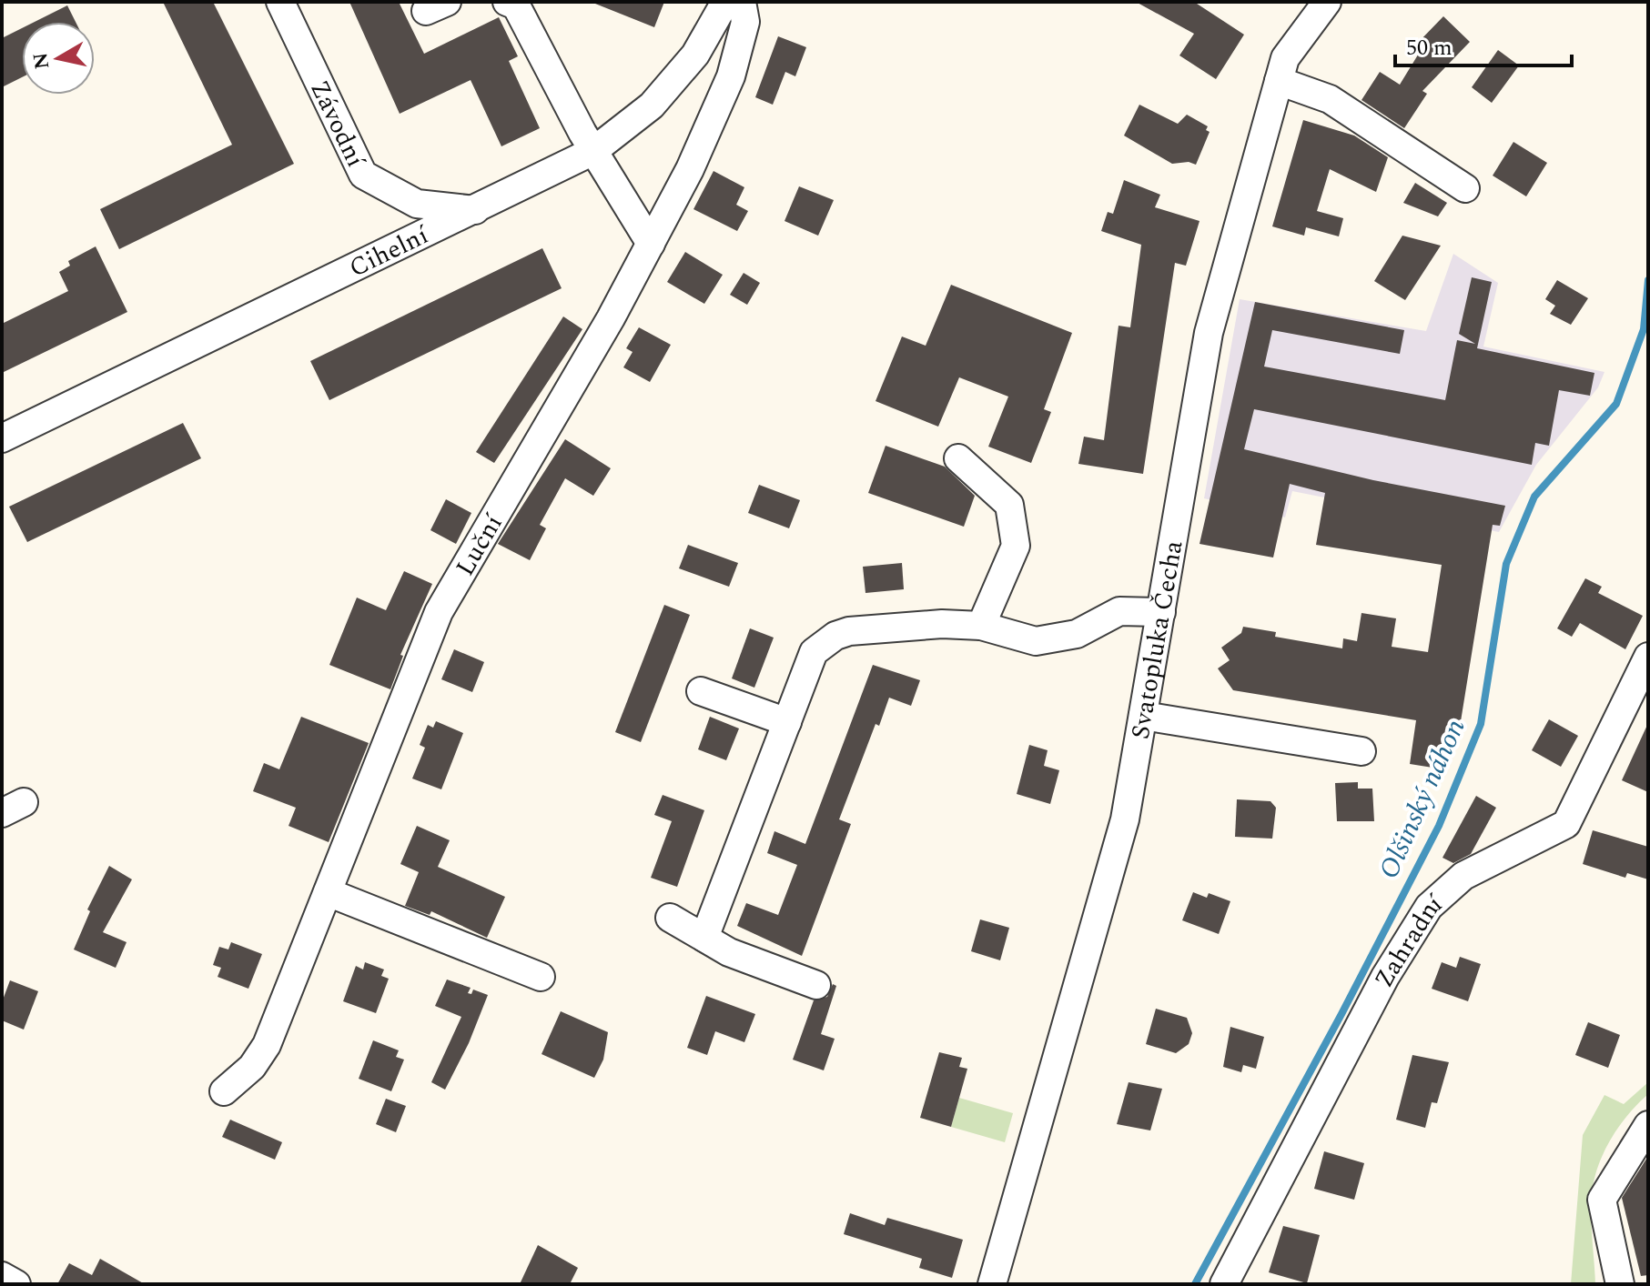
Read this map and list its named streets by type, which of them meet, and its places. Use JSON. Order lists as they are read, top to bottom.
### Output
{
  "streets": {
    "street": [
      "Závodní",
      "Cihelní",
      "Luční",
      "Svatopluka Čecha",
      "Zahradní"
    ]
  },
  "crossings": [
    ["Závodní", "Cihelní"]
  ],
  "water": ["Olšinský náhon"],
  "scale_bar": "50 m",
  "north": "left"
}
